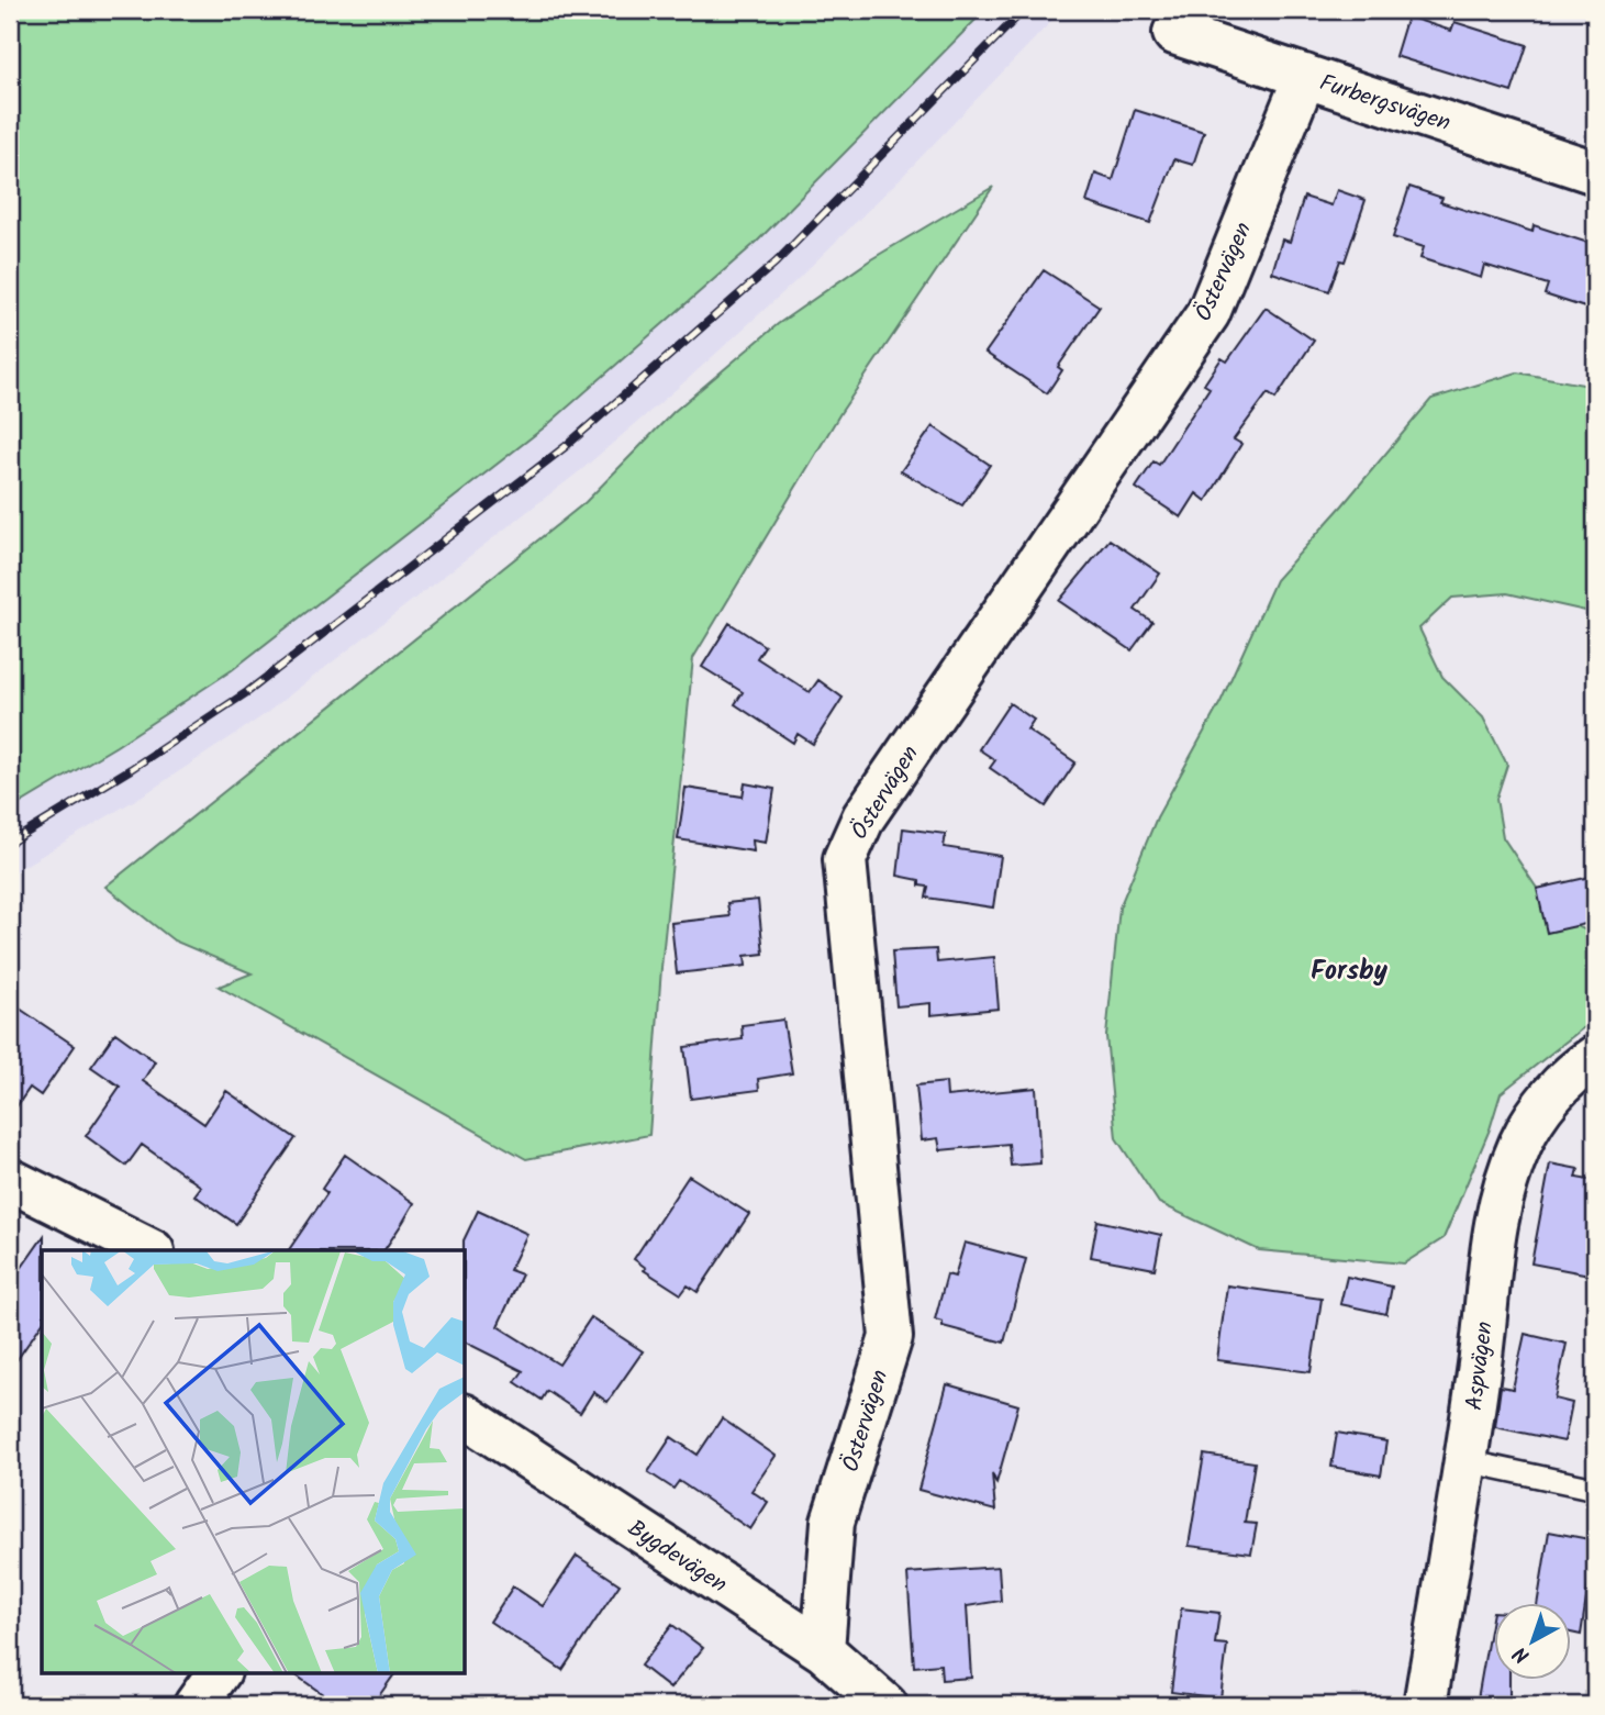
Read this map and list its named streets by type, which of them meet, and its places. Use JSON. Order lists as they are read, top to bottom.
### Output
{
  "streets": {
    "street": [
      "Furbergsvägen",
      "Östervägen",
      "Aspvägen",
      "Bygdevägen"
    ]
  },
  "crossings": [
    ["Furbergsvägen", "Östervägen"],
    ["Östervägen", "Bygdevägen"]
  ],
  "districts": ["Forsby"],
  "north": "bottom left"
}
